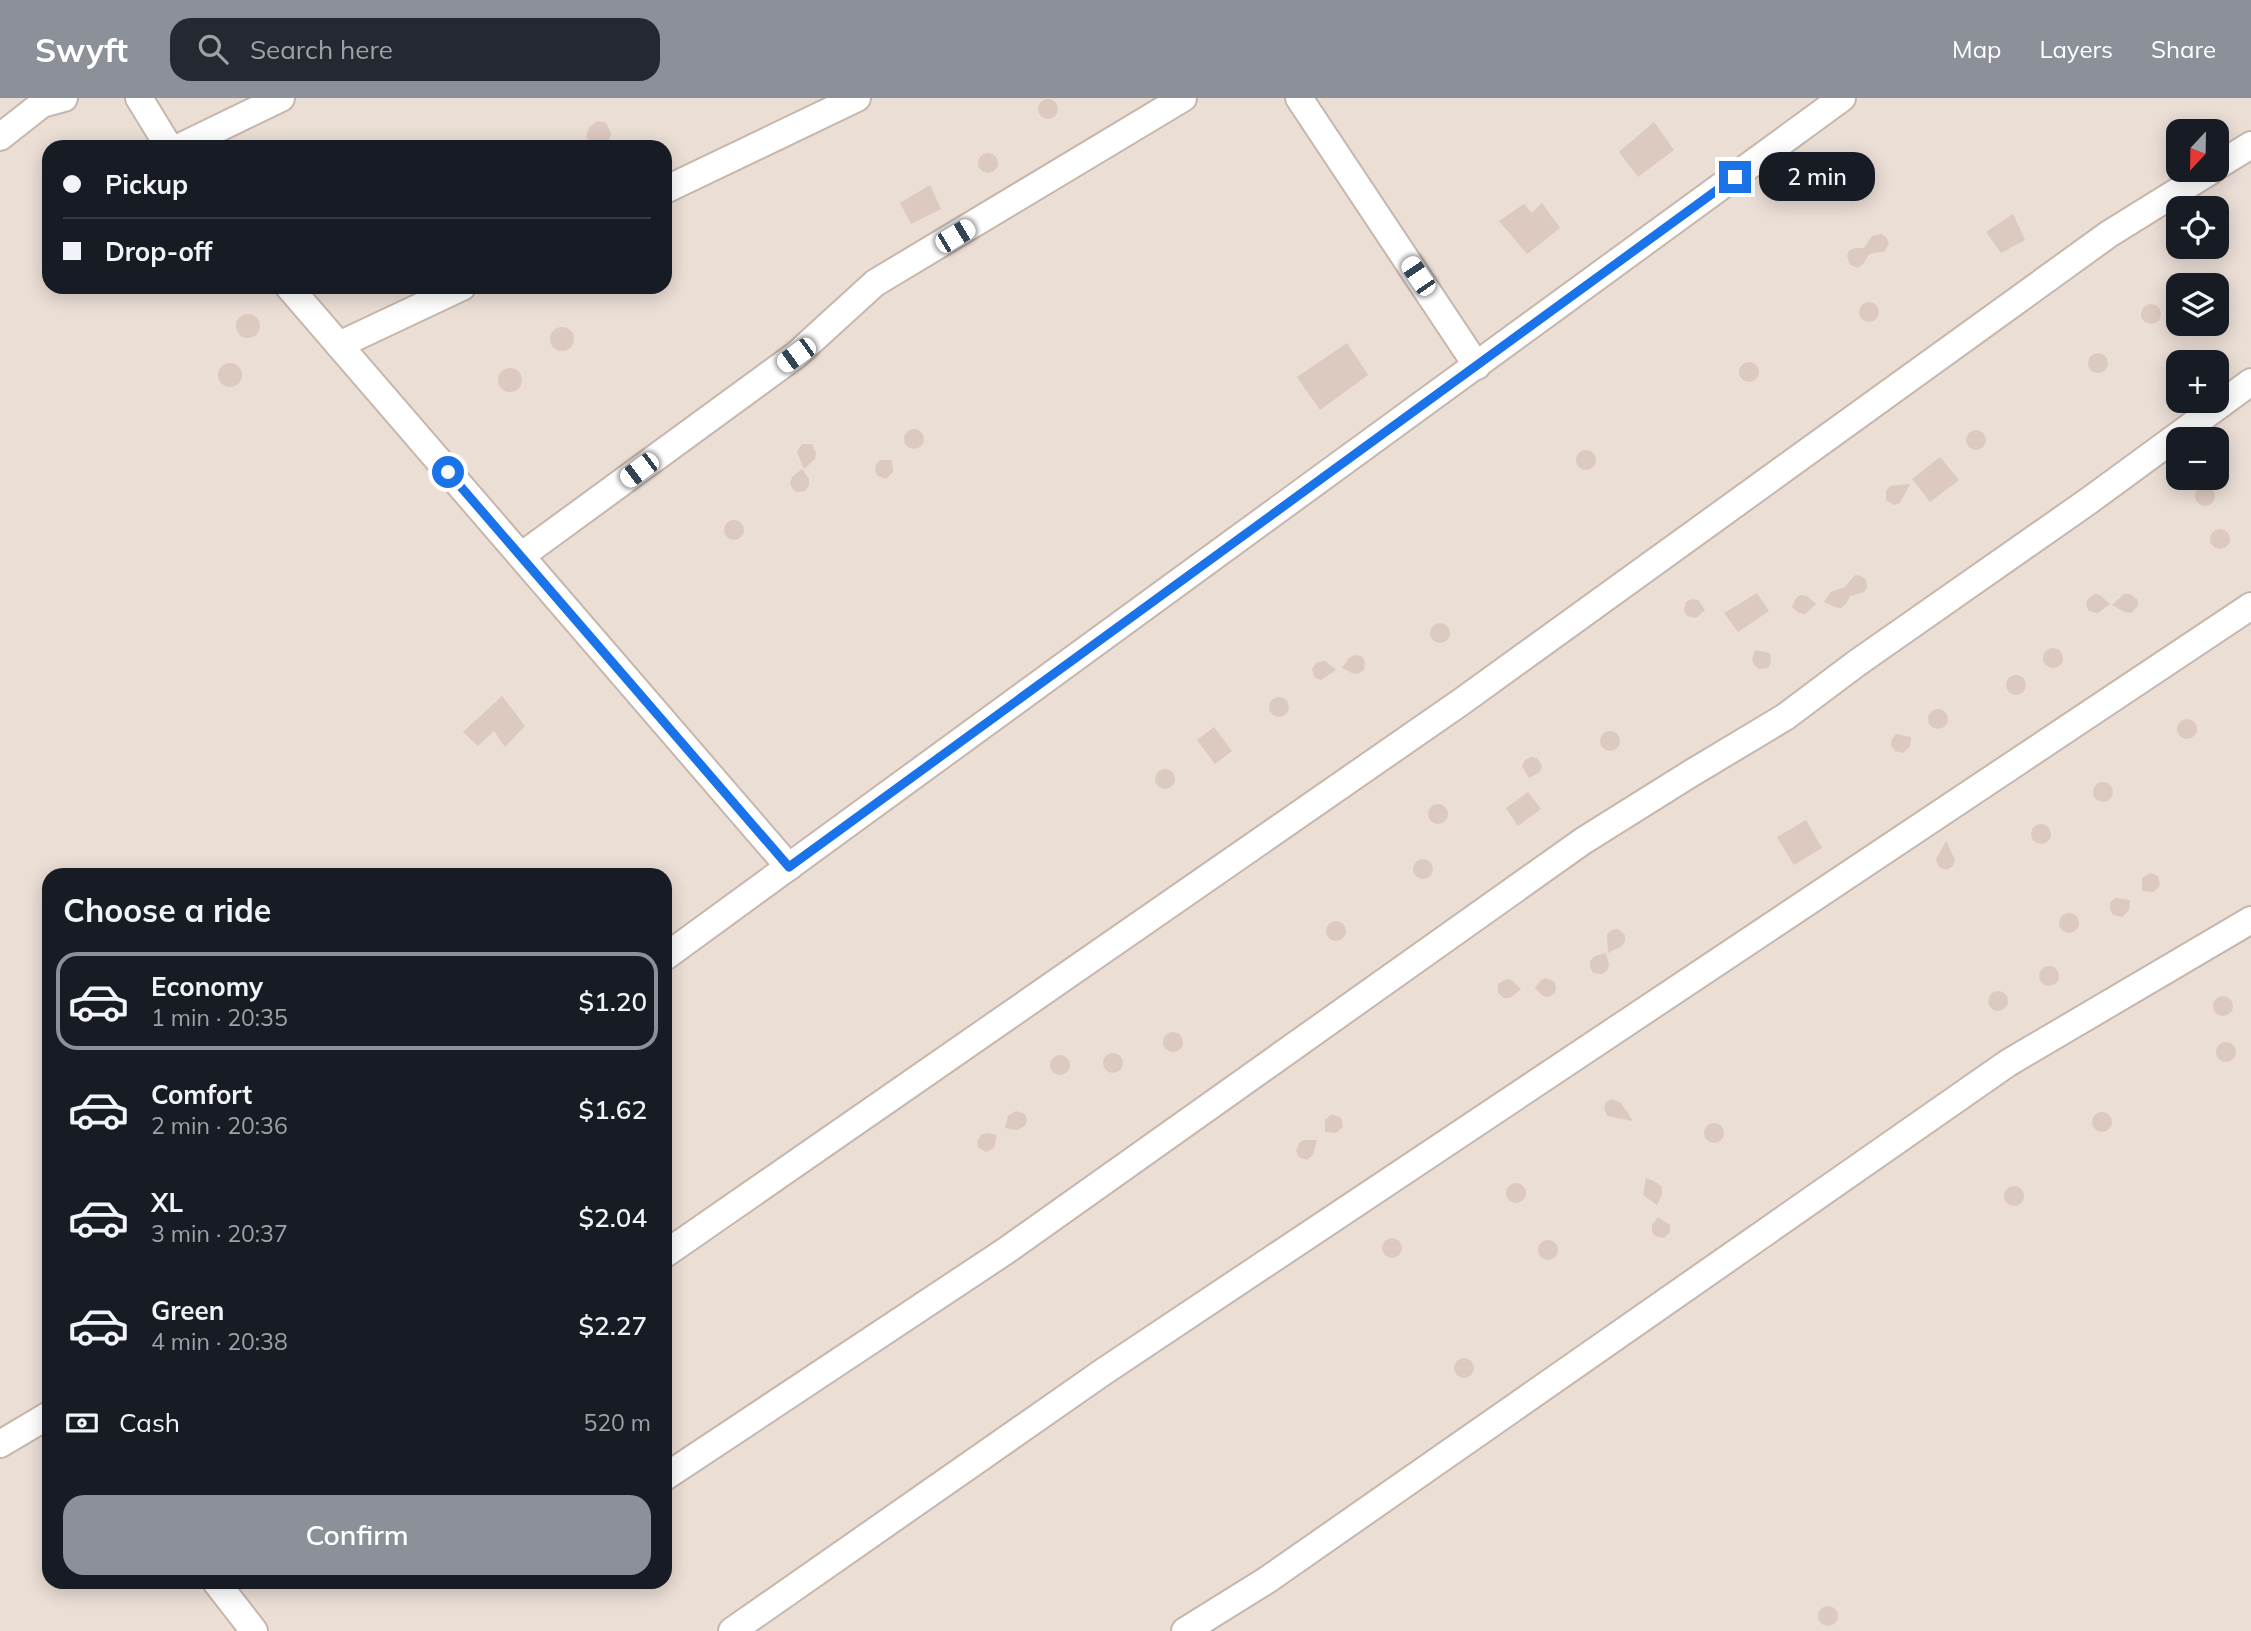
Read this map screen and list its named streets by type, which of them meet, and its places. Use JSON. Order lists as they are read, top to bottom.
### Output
{
  "north": "bottom",
  "page": {
    "header": "Swyft",
    "search": "Search here",
    "nav": ["Map", "Layers", "Share"],
    "map_buttons": ["+", "−"],
    "banner": ["Pickup", "Drop-off"],
    "bubble": "2 min",
    "heading": "Choose a ride",
    "list": [
      {
        "name": "Economy",
        "note": "1 min · 20:35",
        "value": "$1.20"
      },
      {
        "name": "Comfort",
        "note": "2 min · 20:36",
        "value": "$1.62"
      },
      {
        "name": "XL",
        "note": "3 min · 20:37",
        "value": "$2.04"
      },
      {
        "name": "Green",
        "note": "4 min · 20:38",
        "value": "$2.27"
      }
    ],
    "pay": ["Cash", "520 m"],
    "buttons": "Confirm"
  }
}
